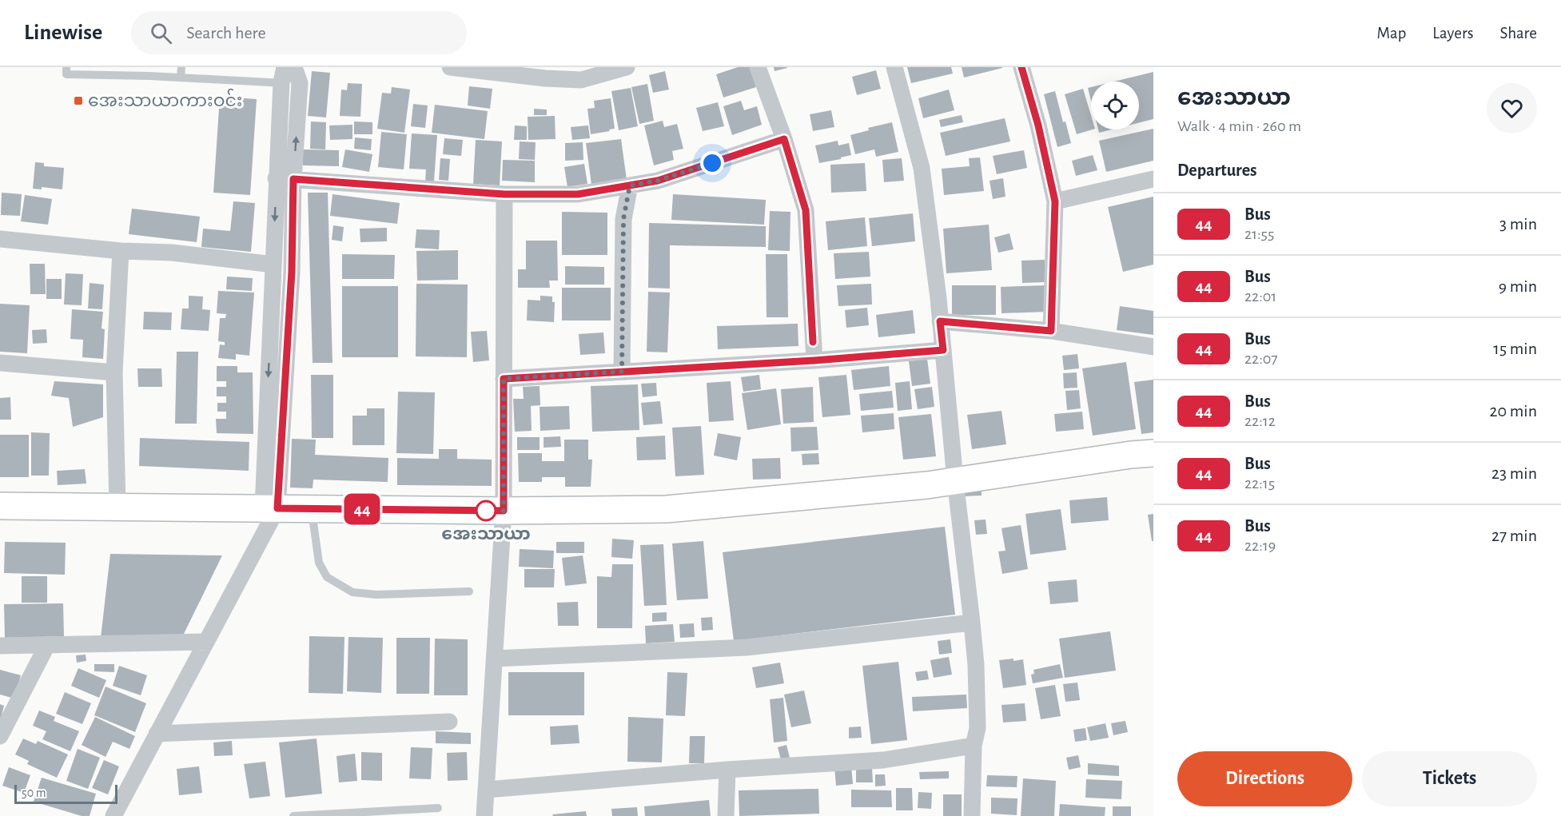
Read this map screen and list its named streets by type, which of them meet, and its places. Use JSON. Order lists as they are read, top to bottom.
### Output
{
  "places": {
    "transit": ["အေးသာယာကားဝင်း"],
    "other": ["အေးသာယာ"]
  },
  "lines": ["bus line 44"],
  "scale_bar": "50 m",
  "page": {
    "header": "Linewise",
    "search": "Search here",
    "nav": ["Map", "Layers", "Share"],
    "on_map": "44",
    "heading": [
      ["အေးသာယာ", "Walk · 4 min · 260 m"],
      "Departures"
    ],
    "list": [
      {
        "mark": "44",
        "name": "Bus",
        "note": "21:55",
        "value": "3 min"
      },
      {
        "mark": "44",
        "name": "Bus",
        "note": "22:01",
        "value": "9 min"
      },
      {
        "mark": "44",
        "name": "Bus",
        "note": "22:07",
        "value": "15 min"
      },
      {
        "mark": "44",
        "name": "Bus",
        "note": "22:12",
        "value": "20 min"
      },
      {
        "mark": "44",
        "name": "Bus",
        "note": "22:15",
        "value": "23 min"
      },
      {
        "mark": "44",
        "name": "Bus",
        "note": "22:19",
        "value": "27 min"
      }
    ],
    "buttons": ["Directions", "Tickets"],
    "scale": "50 m"
  }
}
